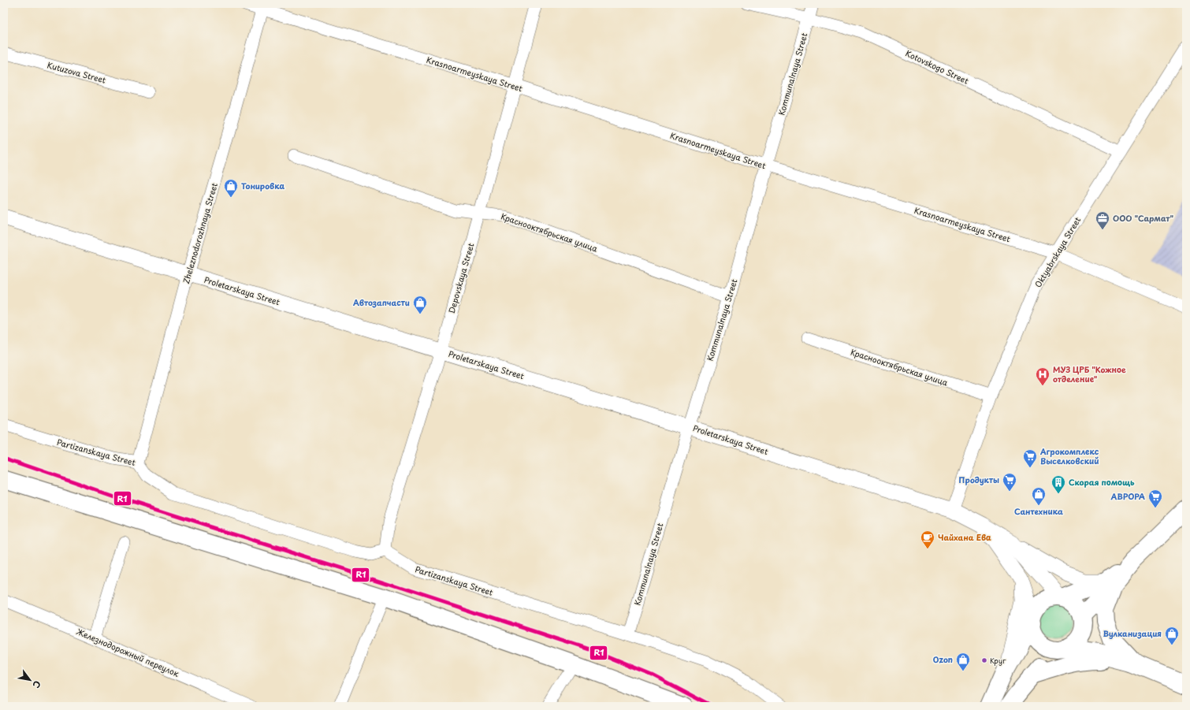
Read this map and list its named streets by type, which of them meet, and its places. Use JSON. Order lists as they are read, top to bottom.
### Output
{
  "streets": {
    "street": [
      "Kotovskogo Street",
      "Kutuzova Street",
      "Krasnoarmeyskaya Street",
      "Kommunalnaya Street",
      "Краснооктябрьская улица",
      "Zheleznodorozhnaya Street",
      "Oktyabrskaya Street",
      "Depovskaya Street",
      "Proletarskaya Street",
      "Partizanskaya Street",
      "Железнодорожный переулок"
    ]
  },
  "crossings": [
    ["Kotovskogo Street", "Kommunalnaya Street"],
    ["Kotovskogo Street", "Oktyabrskaya Street"],
    ["Krasnoarmeyskaya Street", "Kommunalnaya Street"],
    ["Krasnoarmeyskaya Street", "Zheleznodorozhnaya Street"],
    ["Krasnoarmeyskaya Street", "Oktyabrskaya Street"],
    ["Krasnoarmeyskaya Street", "Depovskaya Street"],
    ["Kommunalnaya Street", "Краснооктябрьская улица"],
    ["Kommunalnaya Street", "Proletarskaya Street"],
    ["Kommunalnaya Street", "Partizanskaya Street"],
    ["Краснооктябрьская улица", "Oktyabrskaya Street"],
    ["Краснооктябрьская улица", "Depovskaya Street"],
    ["Zheleznodorozhnaya Street", "Proletarskaya Street"],
    ["Zheleznodorozhnaya Street", "Partizanskaya Street"],
    ["Oktyabrskaya Street", "Proletarskaya Street"],
    ["Depovskaya Street", "Proletarskaya Street"],
    ["Depovskaya Street", "Partizanskaya Street"]
  ],
  "places": {
    "shop": [
      "Тонировка",
      "Автозапчасти",
      "Сантехника",
      "Вулканизация",
      "Ozon"
    ],
    "office": ["ООО \"Сармат\""],
    "hospital": ["МУЗ ЦРБ \"Кожное отделение\""],
    "supermarket": ["Агрокомплекс Выселковский", "Продукты", "АВРОРА"],
    "building": ["Скорая помощь"],
    "cafe": ["Чайхана Ева"],
    "other": ["Круг"]
  },
  "lines": ["transit line R1"],
  "north": "bottom right"
}
